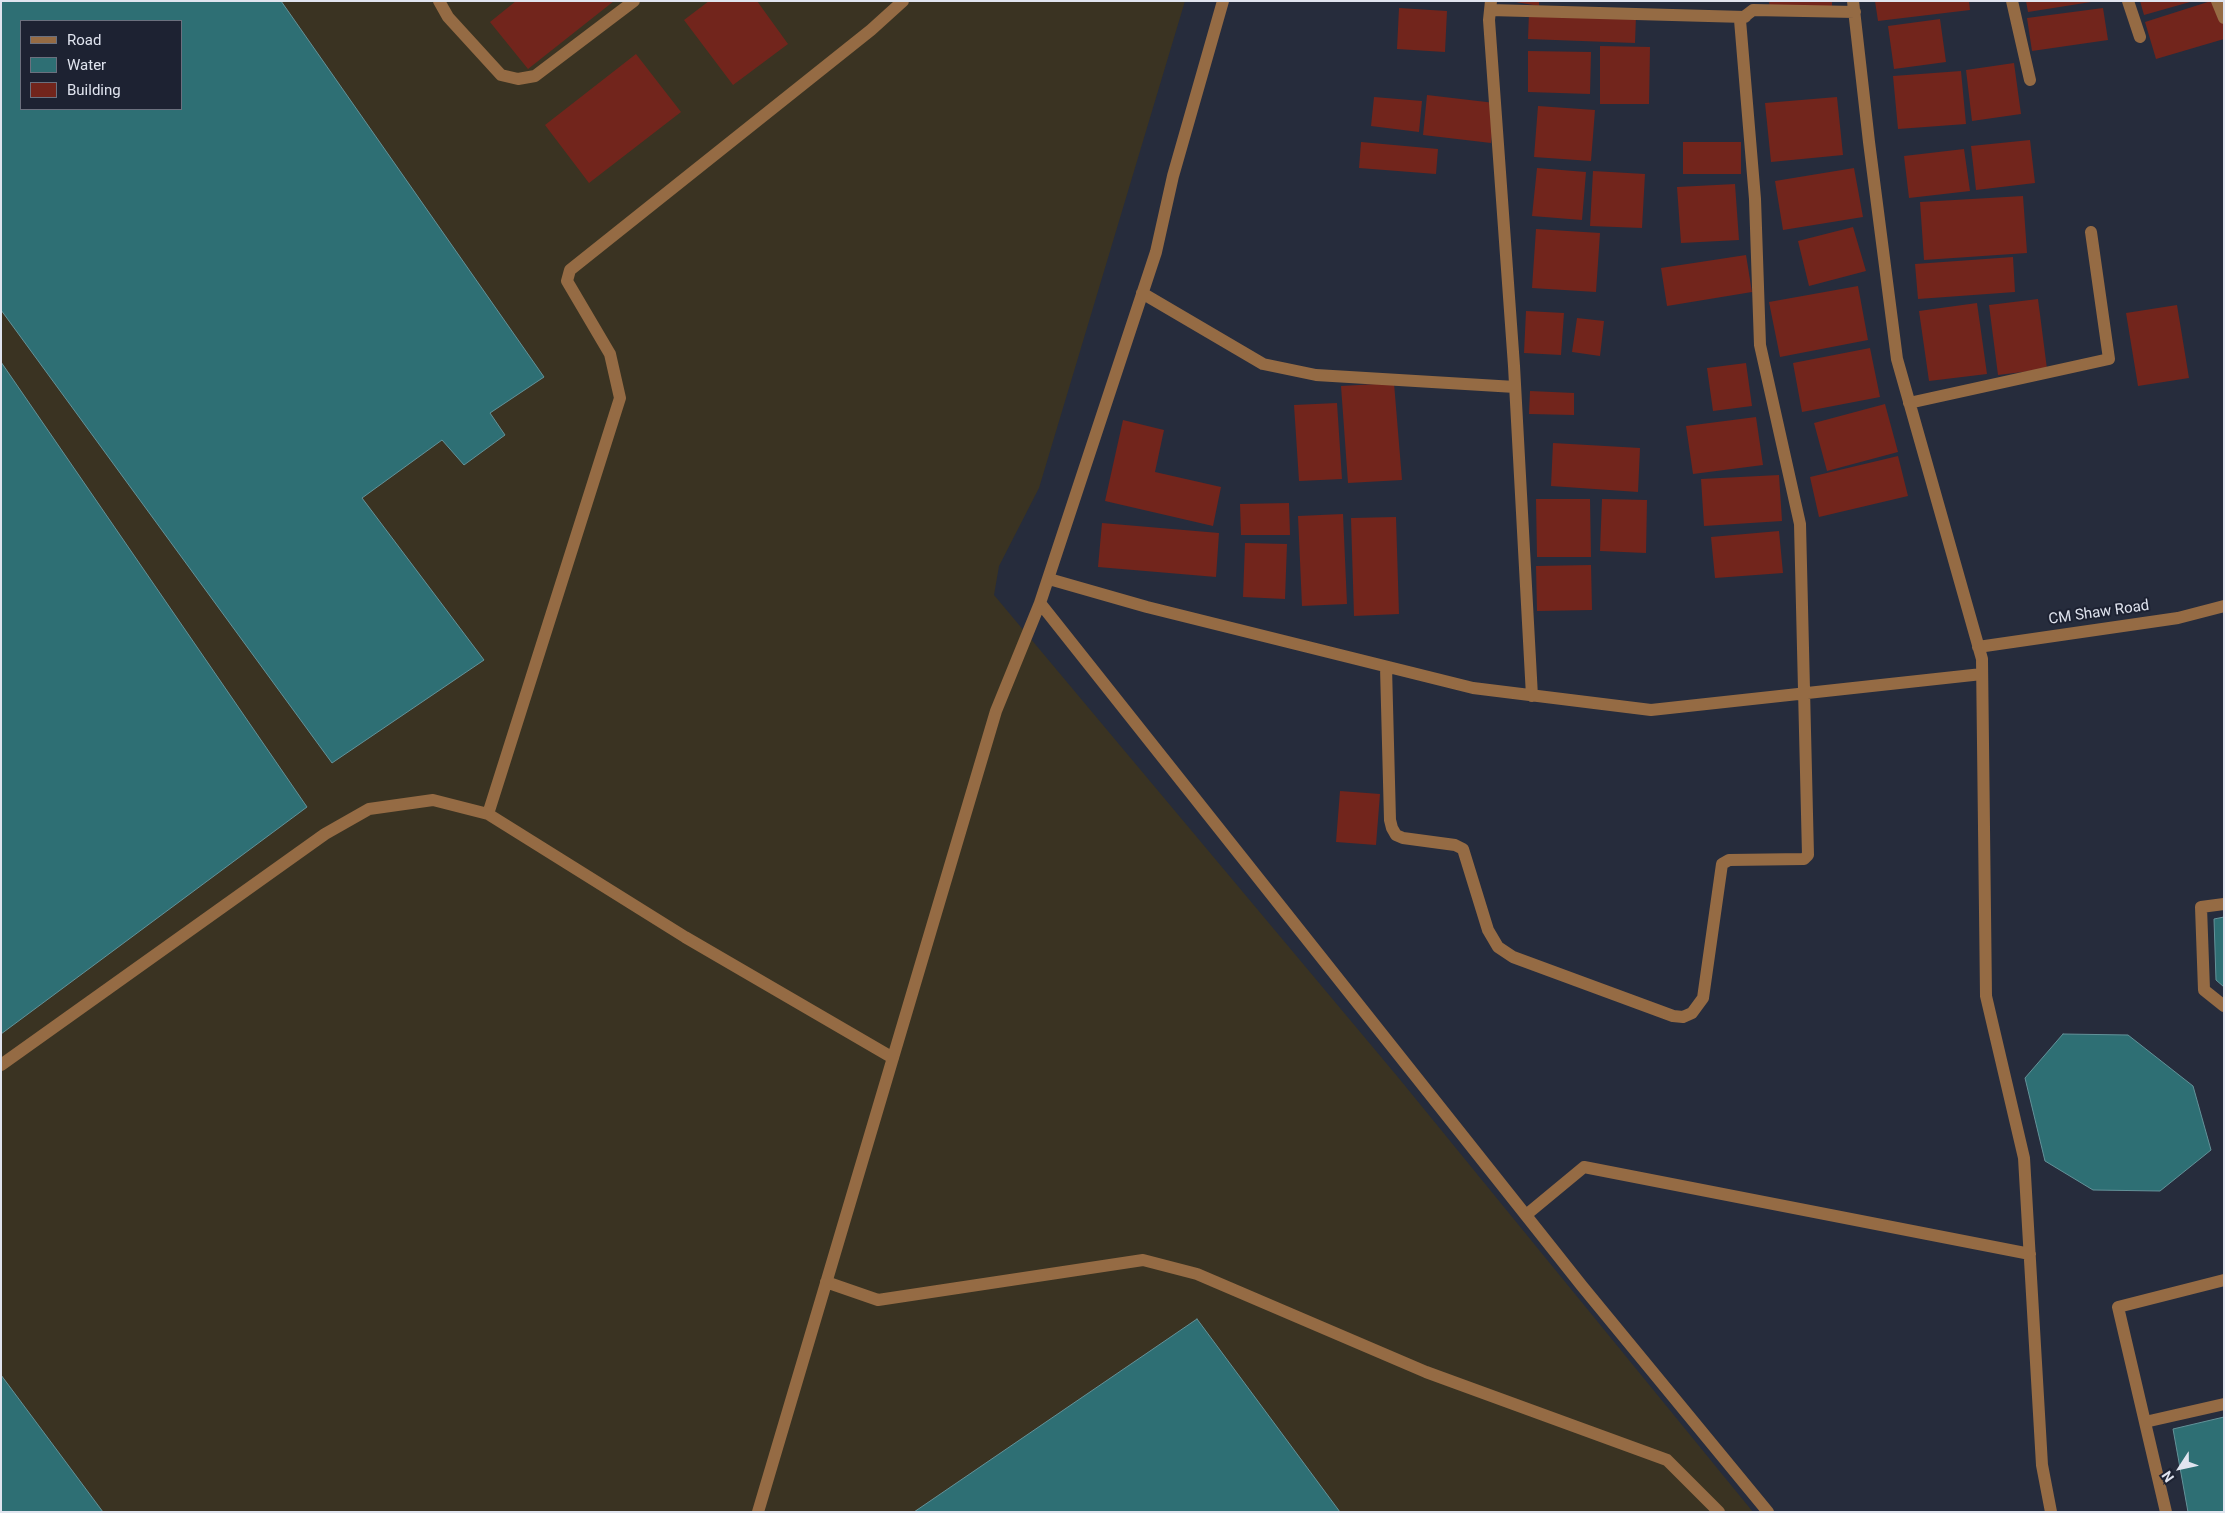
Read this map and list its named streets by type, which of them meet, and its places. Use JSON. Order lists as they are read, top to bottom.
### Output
{
  "streets": {
    "street": ["CM Shaw Road"]
  },
  "legend": ["Road", "Water", "Building"],
  "north": "bottom left"
}
